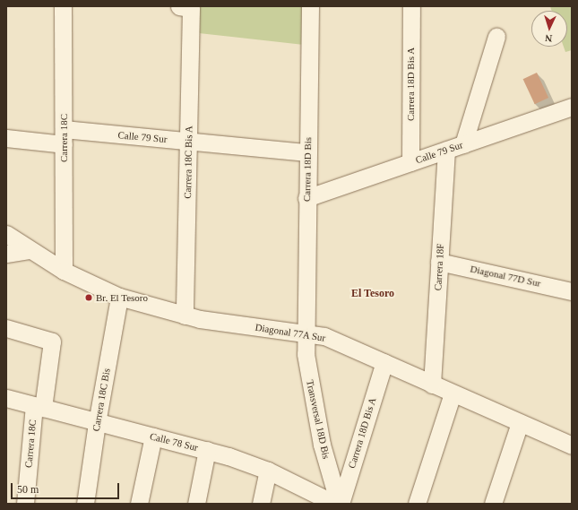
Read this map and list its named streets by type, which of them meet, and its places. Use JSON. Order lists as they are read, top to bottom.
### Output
{
  "streets": {
    "street": [
      "Carrera 18D Bis A",
      "Calle 79 Sur",
      "Carrera 18C",
      "Carrera 18C Bis A",
      "Carrera 18D Bis",
      "Carrera 18F",
      "Diagonal 77D Sur",
      "Diagonal 77A Sur",
      "Carrera 18C Bis",
      "Transversal 18D Bis",
      "Calle 78 Sur"
    ]
  },
  "crossings": [
    ["Carrera 18D Bis A", "Calle 79 Sur"],
    ["Carrera 18D Bis A", "Diagonal 77A Sur"],
    ["Carrera 18D Bis A", "Transversal 18D Bis"],
    ["Calle 79 Sur", "Carrera 18C"],
    ["Calle 79 Sur", "Carrera 18C Bis A"],
    ["Calle 79 Sur", "Carrera 18D Bis"],
    ["Calle 79 Sur", "Carrera 18F"],
    ["Carrera 18C", "Diagonal 77A Sur"],
    ["Carrera 18C", "Calle 78 Sur"],
    ["Carrera 18C Bis A", "Diagonal 77A Sur"],
    ["Carrera 18D Bis", "Diagonal 77A Sur"],
    ["Carrera 18D Bis", "Transversal 18D Bis"],
    ["Carrera 18F", "Diagonal 77D Sur"],
    ["Carrera 18F", "Diagonal 77A Sur"],
    ["Diagonal 77A Sur", "Carrera 18C Bis"],
    ["Diagonal 77A Sur", "Transversal 18D Bis"],
    ["Carrera 18C Bis", "Calle 78 Sur"]
  ],
  "districts": ["El Tesoro"],
  "places": ["Br. El Tesoro"],
  "scale_bar": "50 m",
  "north": "bottom"
}
